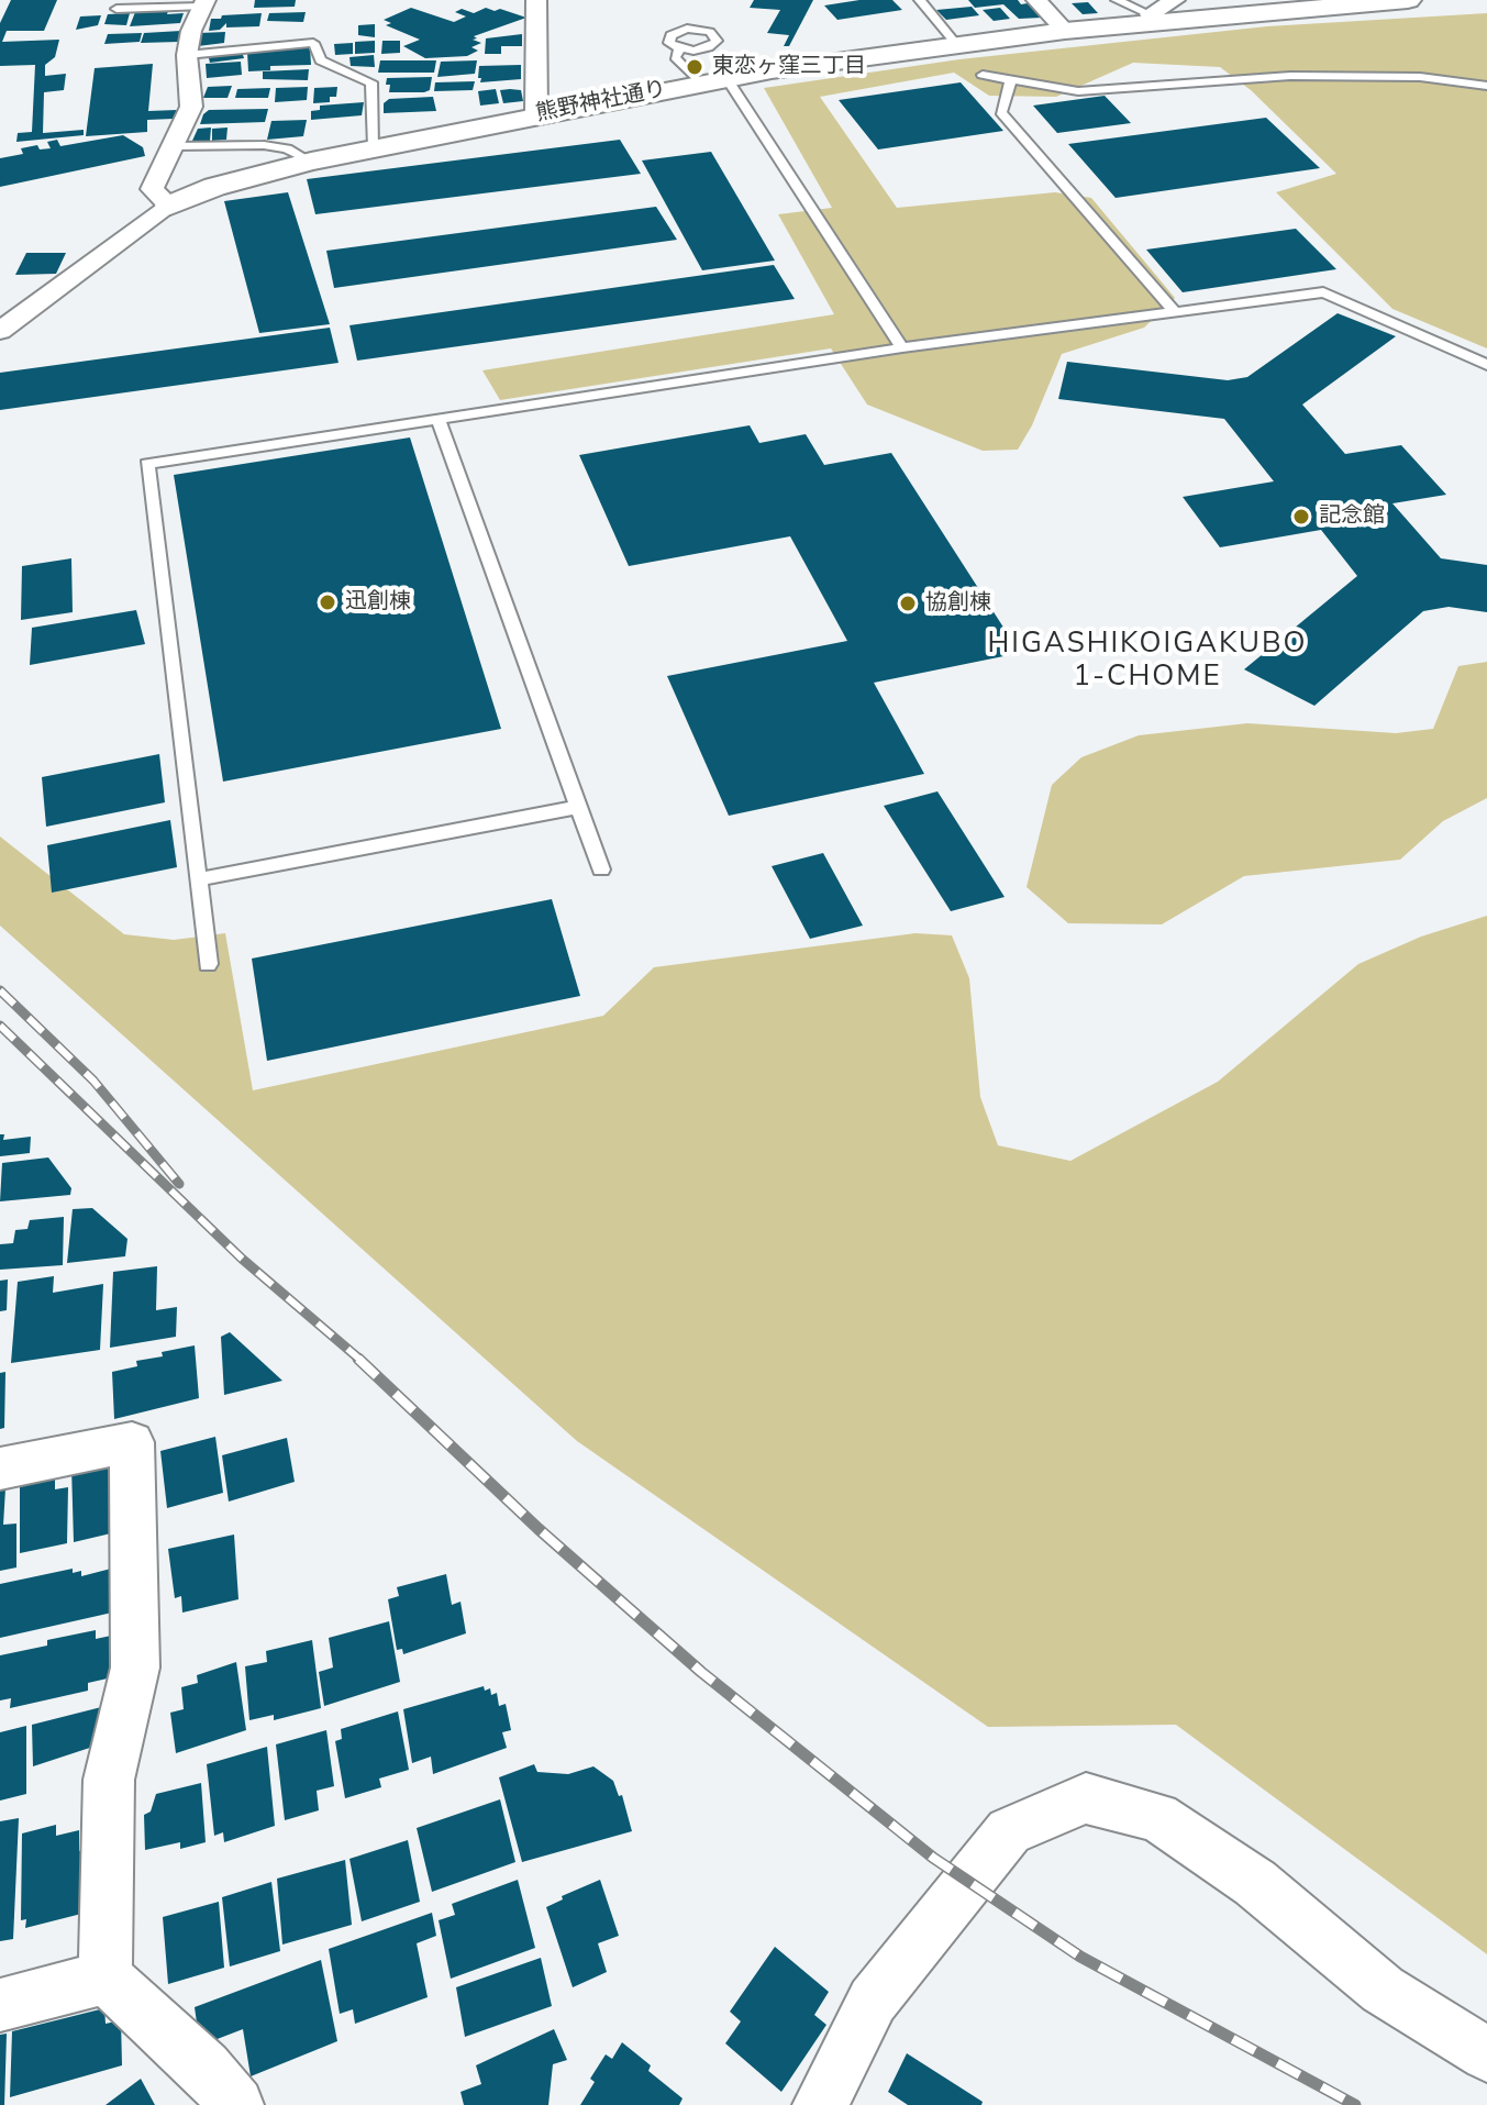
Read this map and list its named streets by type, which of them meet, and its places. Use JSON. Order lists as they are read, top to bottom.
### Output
{
  "streets": {
    "main road": ["熊野神社通り"]
  },
  "districts": ["HIGASHIKOIGAKUBO 1-CHOME"],
  "places": [
    "東恋ヶ窪三丁目",
    "記念館",
    "迅創棟",
    "協創棟"
  ]
}
